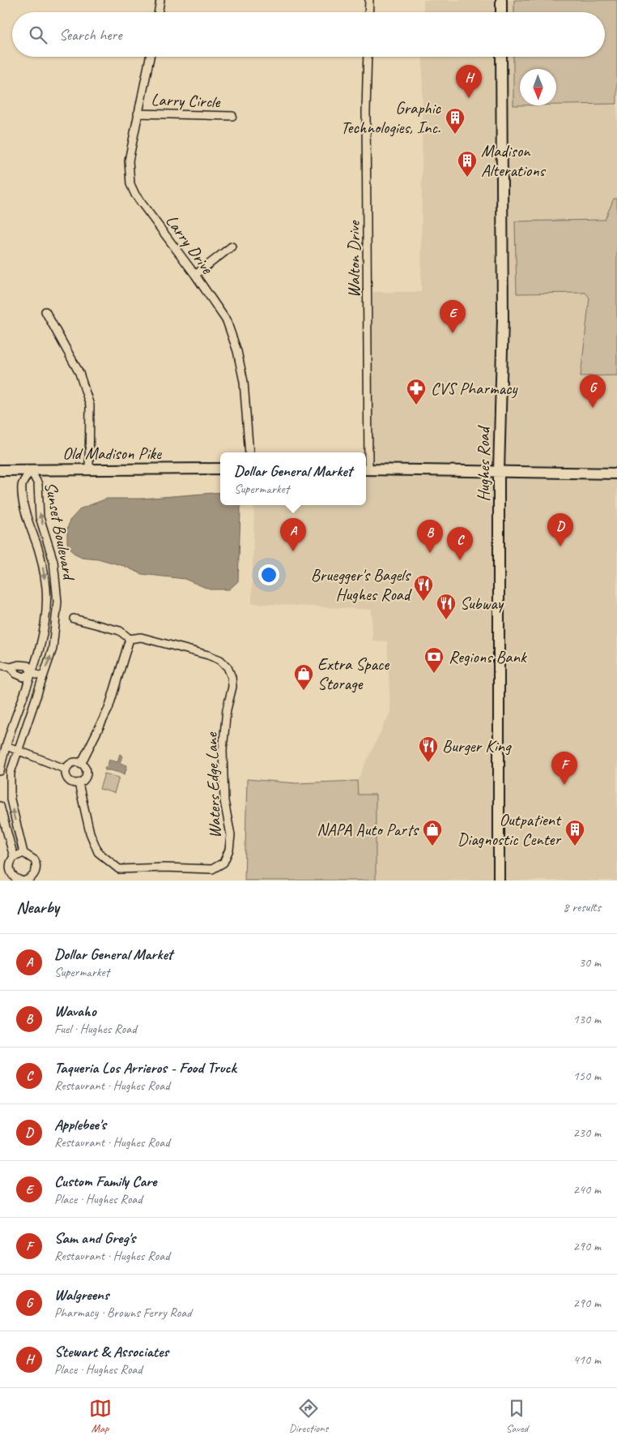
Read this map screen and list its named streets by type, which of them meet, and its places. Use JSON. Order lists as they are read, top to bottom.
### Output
{
  "streets": {
    "main road": ["Old Madison Pike", "Hughes Road"],
    "street": [
      "Larry Circle",
      "Larry Drive",
      "Walton Drive",
      "Sunset Boulevard",
      "Waters Edge Lane"
    ]
  },
  "crossings": [
    ["Larry Circle", "Larry Drive"],
    ["Old Madison Pike", "Sunset Boulevard"]
  ],
  "places": {
    "building": ["Graphic Technologies, Inc.", "Madison Alterations", "Outpatient Diagnostic Center"],
    "pharmacy": ["CVS Pharmacy"],
    "restaurant": ["Bruegger's Bagels Hughes Road", "Subway", "Burger King"],
    "bank": ["Regions Bank"],
    "shop": ["Extra Space Storage", "NAPA Auto Parts"]
  },
  "north": "bottom",
  "page": {
    "search": "Search here",
    "pins": [
      "H",
      "E",
      "G",
      "D",
      "A",
      "B",
      "C",
      "F"
    ],
    "popup": ["Dollar General Market", "Supermarket"],
    "heading": ["Nearby", "8 results"],
    "list": [
      {
        "mark": "A",
        "name": "Dollar General Market",
        "note": "Supermarket",
        "value": "30 m"
      },
      {
        "mark": "B",
        "name": "Wavaho",
        "note": "Fuel · Hughes Road",
        "value": "130 m"
      },
      {
        "mark": "C",
        "name": "Taqueria Los Arrieros - Food Truck",
        "note": "Restaurant · Hughes Road",
        "value": "150 m"
      },
      {
        "mark": "D",
        "name": "Applebee's",
        "note": "Restaurant · Hughes Road",
        "value": "230 m"
      },
      {
        "mark": "E",
        "name": "Custom Family Care",
        "note": "Place · Hughes Road",
        "value": "240 m"
      },
      {
        "mark": "F",
        "name": "Sam and Greg's",
        "note": "Restaurant · Hughes Road",
        "value": "290 m"
      },
      {
        "mark": "G",
        "name": "Walgreens",
        "note": "Pharmacy · Browns Ferry Road",
        "value": "290 m"
      },
      {
        "mark": "H",
        "name": "Stewart & Associates",
        "note": "Place · Hughes Road",
        "value": "410 m"
      }
    ],
    "nav": ["Map", "Directions", "Saved"]
  }
}
